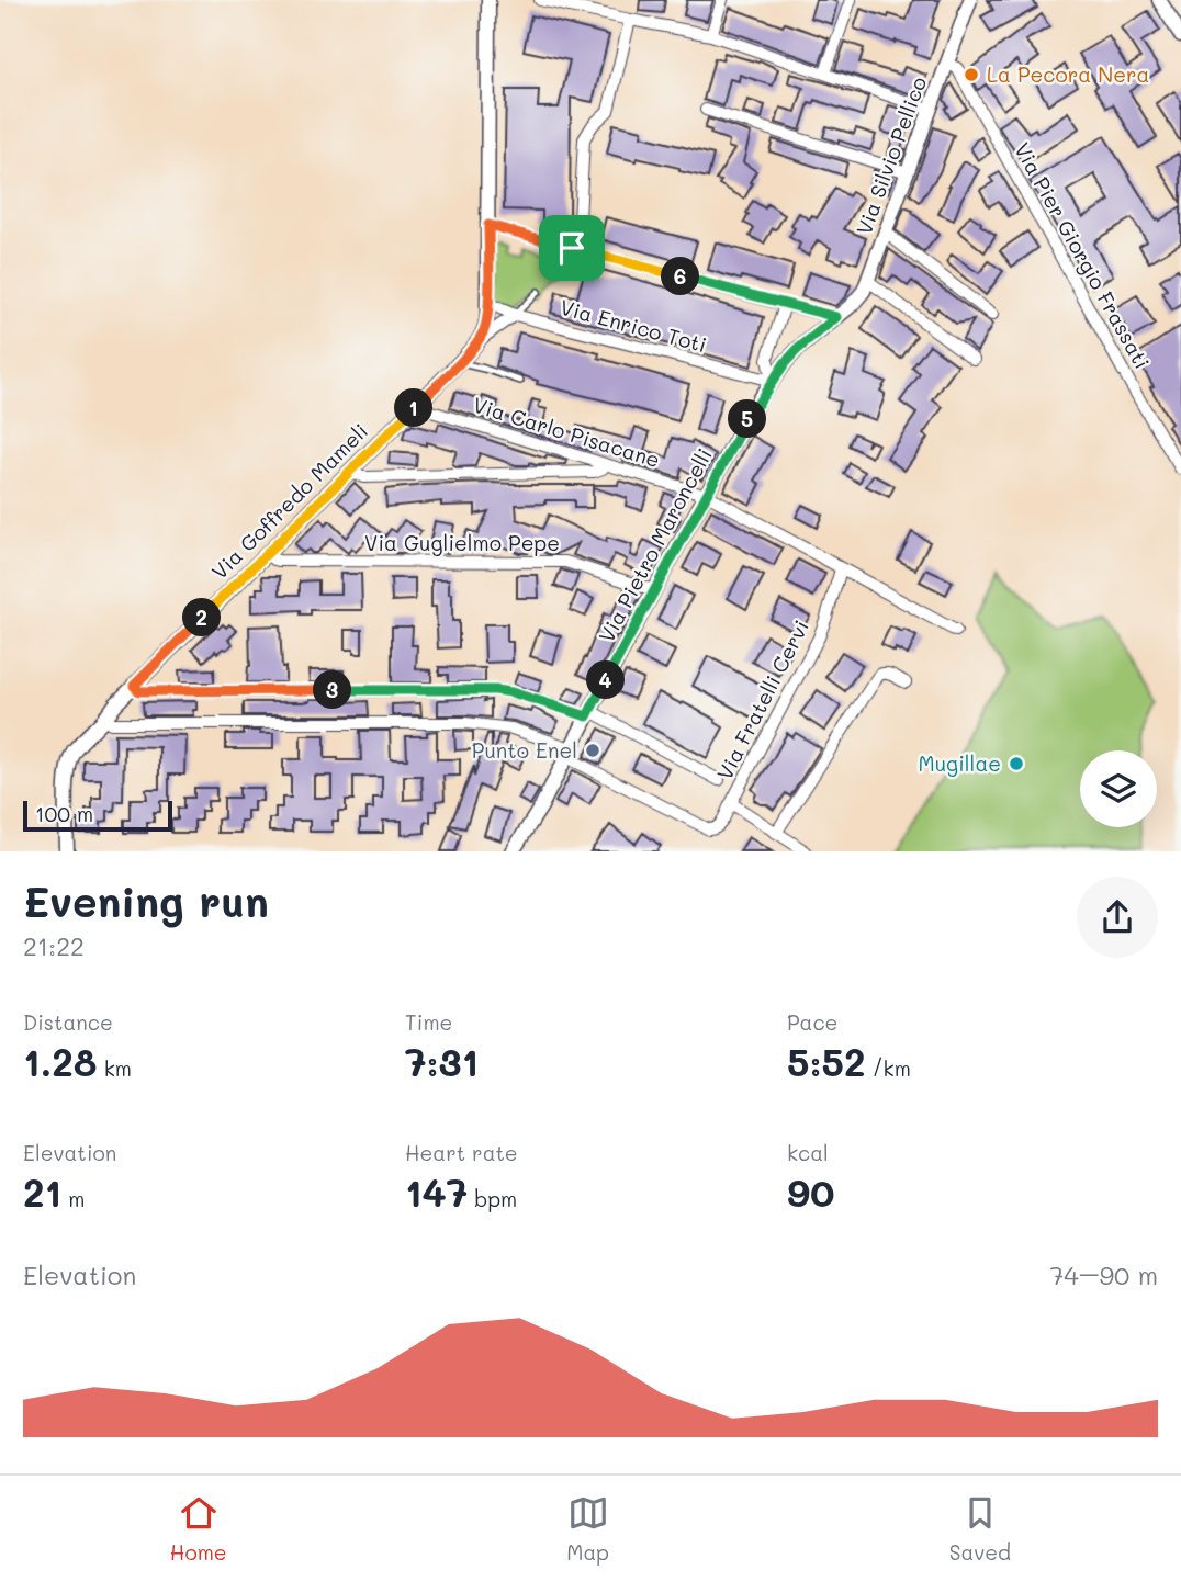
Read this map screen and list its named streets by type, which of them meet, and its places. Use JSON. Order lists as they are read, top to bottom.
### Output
{
  "streets": {
    "street": [
      "Via Silvio Pellico",
      "Via Pier Giorgio Frassati",
      "Via Enrico Toti",
      "Via Carlo Pisacane",
      "Via Goffredo Mameli",
      "Via Guglielmo Pepe",
      "Via Pietro Maroncelli",
      "Via Fratelli Cervi"
    ]
  },
  "crossings": [
    ["Via Silvio Pellico", "Via Pier Giorgio Frassati"],
    ["Via Silvio Pellico", "Via Pietro Maroncelli"],
    ["Via Enrico Toti", "Via Goffredo Mameli"],
    ["Via Enrico Toti", "Via Pietro Maroncelli"],
    ["Via Carlo Pisacane", "Via Goffredo Mameli"],
    ["Via Carlo Pisacane", "Via Pietro Maroncelli"],
    ["Via Goffredo Mameli", "Via Guglielmo Pepe"],
    ["Via Guglielmo Pepe", "Via Pietro Maroncelli"],
    ["Via Pietro Maroncelli", "Via Fratelli Cervi"]
  ],
  "places": ["La Pecora Nera", "Punto Enel", "Mugillae"],
  "scale_bar": "100 m",
  "page": {
    "pins": [
      "6",
      "1",
      "5",
      "2",
      "4",
      "3"
    ],
    "scale": "100 m",
    "heading": ["Evening run", "21:22"],
    "stats": [
      ["Distance", "1.28 km"],
      ["Time", "7:31"],
      ["Pace", "5:52 /km"],
      ["Elevation", "21 m"],
      ["Heart rate", "147 bpm"],
      ["kcal", "90"]
    ],
    "chart": ["Elevation", "74–90 m"],
    "tabs": ["Home", "Map", "Saved"]
  }
}
